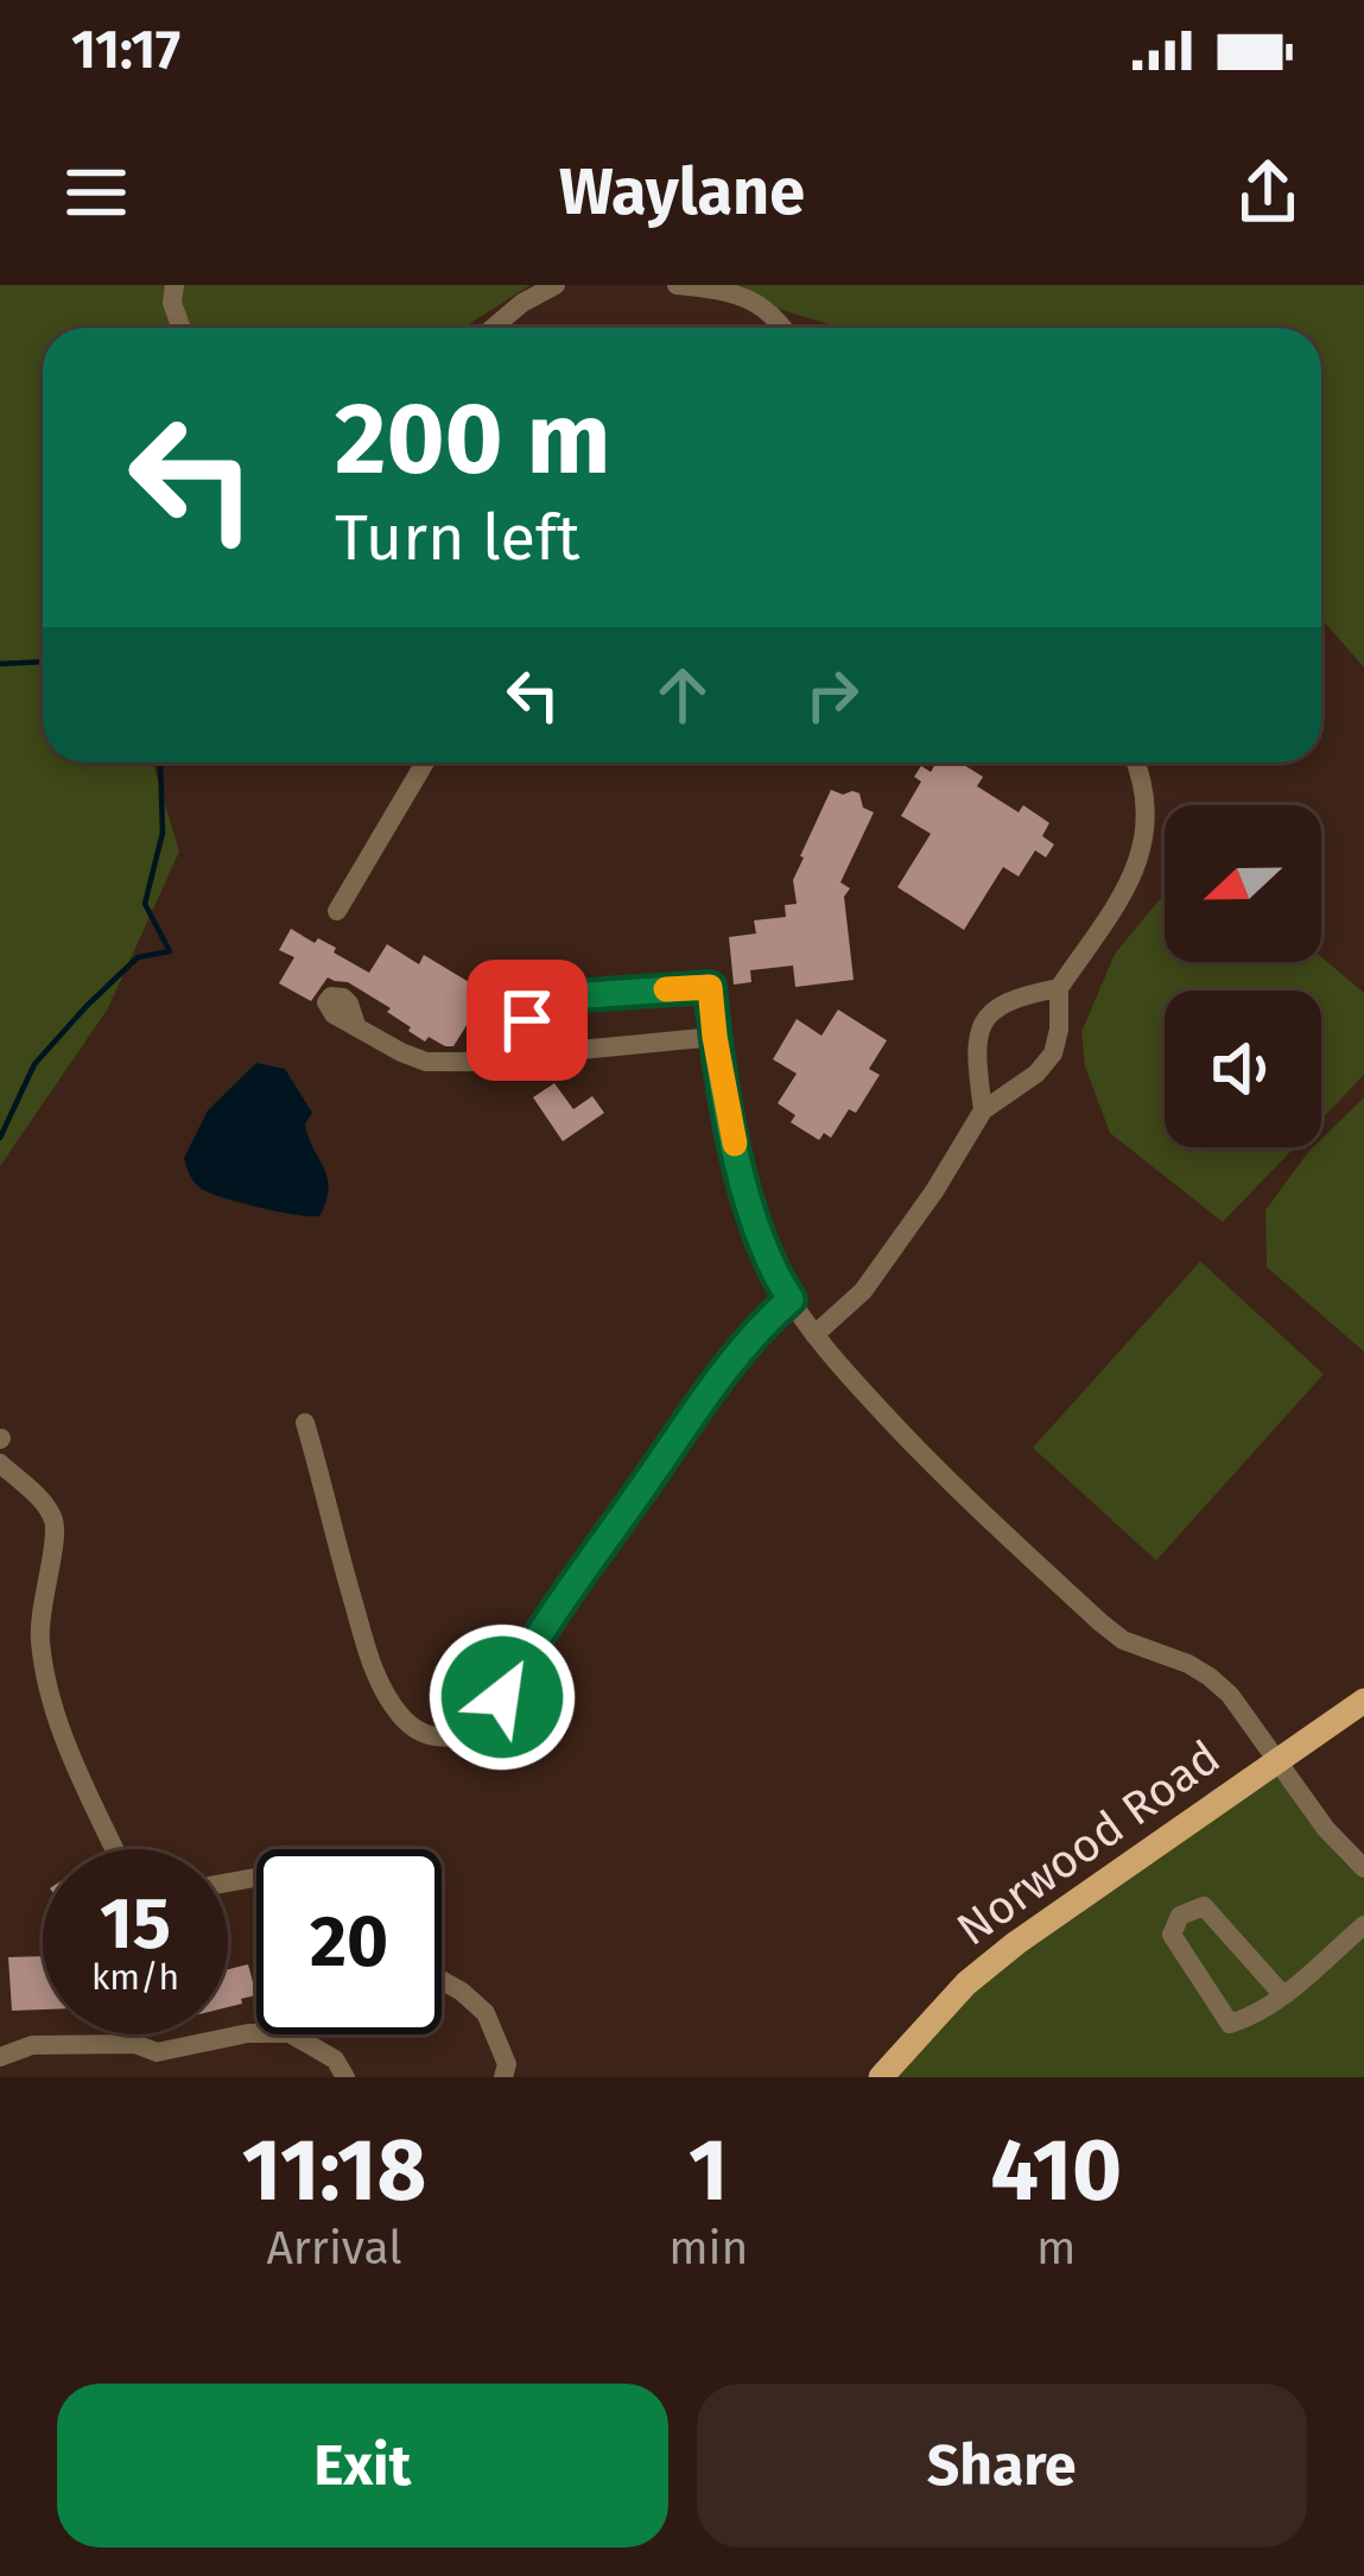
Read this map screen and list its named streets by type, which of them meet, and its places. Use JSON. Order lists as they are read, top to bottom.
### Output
{
  "streets": {
    "main road": ["Norwood Road"]
  },
  "north": "left",
  "page": {
    "status": "11:17",
    "header": "Waylane",
    "turn": ["200 m", "Turn left"],
    "speed": "15 km/h",
    "limit": "20",
    "eta": [
      "11:18",
      "Arrival",
      "1",
      "min",
      "410",
      "m"
    ],
    "buttons": ["Exit", "Share"]
  }
}
